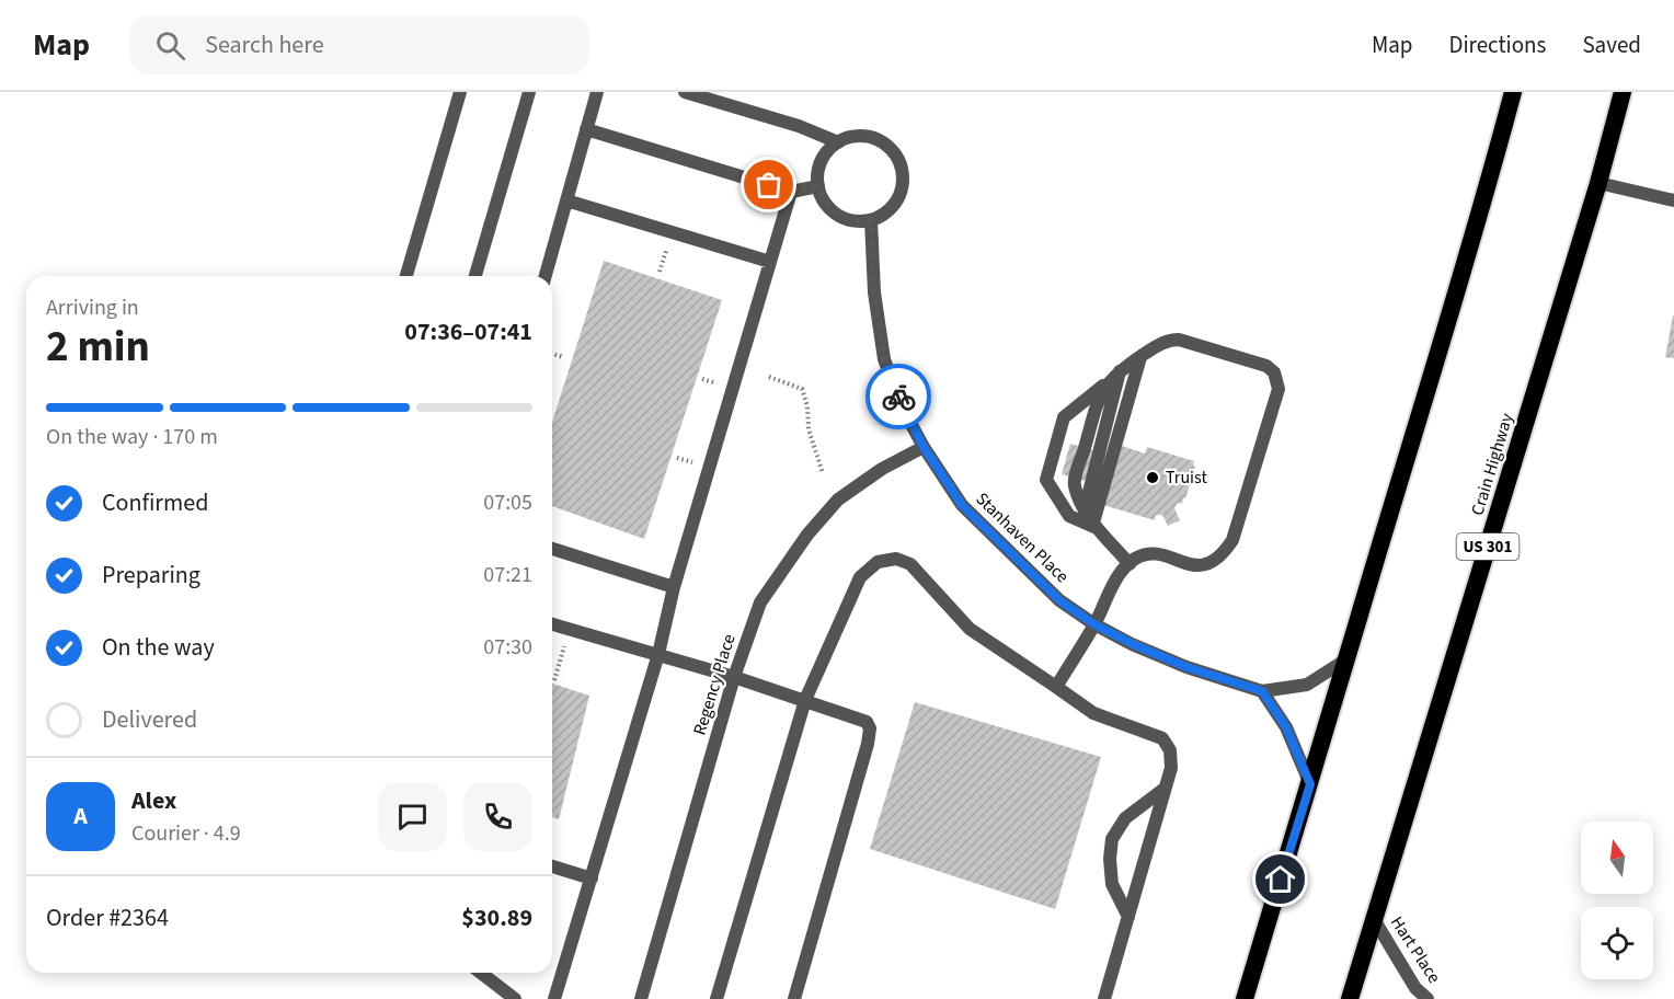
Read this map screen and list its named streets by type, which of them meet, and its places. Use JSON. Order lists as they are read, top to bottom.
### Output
{
  "streets": {
    "highway": ["Crain Highway", "US 301"],
    "street": ["Stanhaven Place", "Regency Place", "Hart Place"]
  },
  "crossings": [
    ["Crain Highway", "Hart Place"],
    ["Stanhaven Place", "Regency Place"]
  ],
  "places": ["Truist"],
  "north": "top",
  "page": {
    "header": "Map",
    "search": "Search here",
    "nav": ["Map", "Directions", "Saved"],
    "heading": ["2 min", "Arriving in", "07:36–07:41"],
    "panel": [
      "Alex",
      "Courier · 4.9",
      "Order #2364",
      "$30.89"
    ],
    "bar": "On the way · 170 m",
    "list": [
      ["Confirmed", "07:05"],
      ["Preparing", "07:21"],
      ["On the way", "07:30"],
      "Delivered"
    ],
    "round": "A"
  }
}
